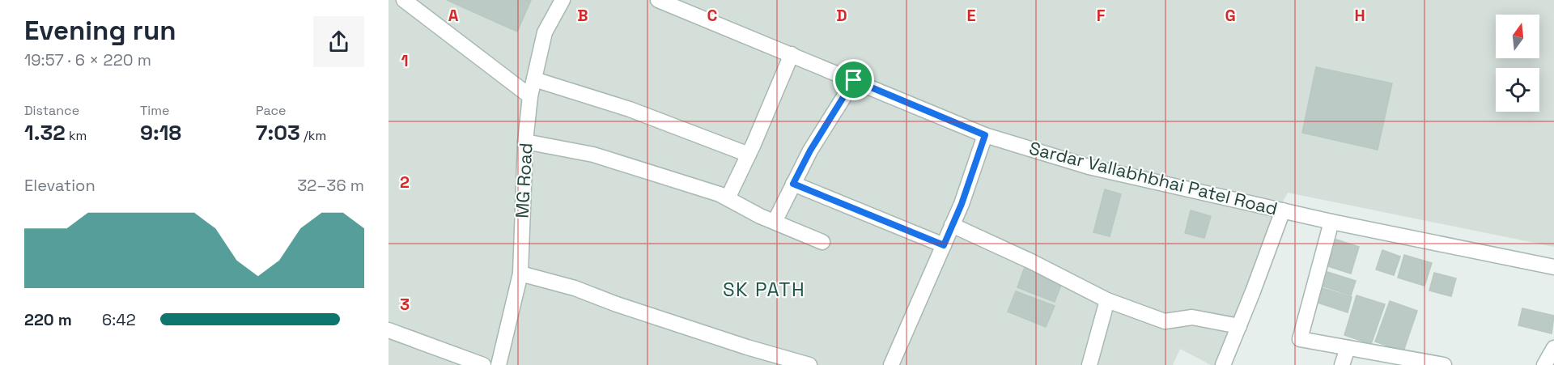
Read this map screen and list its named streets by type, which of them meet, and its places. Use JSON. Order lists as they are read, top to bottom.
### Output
{
  "streets": {
    "street": ["Sardar Vallabhbhai Patel Road", "MG Road"]
  },
  "districts": ["SK PATH"],
  "north": "top",
  "page": {
    "heading": ["Evening run", "19:57 · 6 × 220 m"],
    "stats": [
      ["Distance", "1.32 km"],
      ["Time", "9:18"],
      ["Pace", "7:03 /km"]
    ],
    "chart": ["Elevation", "32–36 m"],
    "list": [
      {
        "name": "220 m",
        "note": "6:42"
      }
    ]
  },
  "grid": {
    "columns": [
      "A",
      "B",
      "C",
      "D",
      "E",
      "F",
      "G",
      "H"
    ],
    "rows": ["1", "2", "3"]
  }
}
